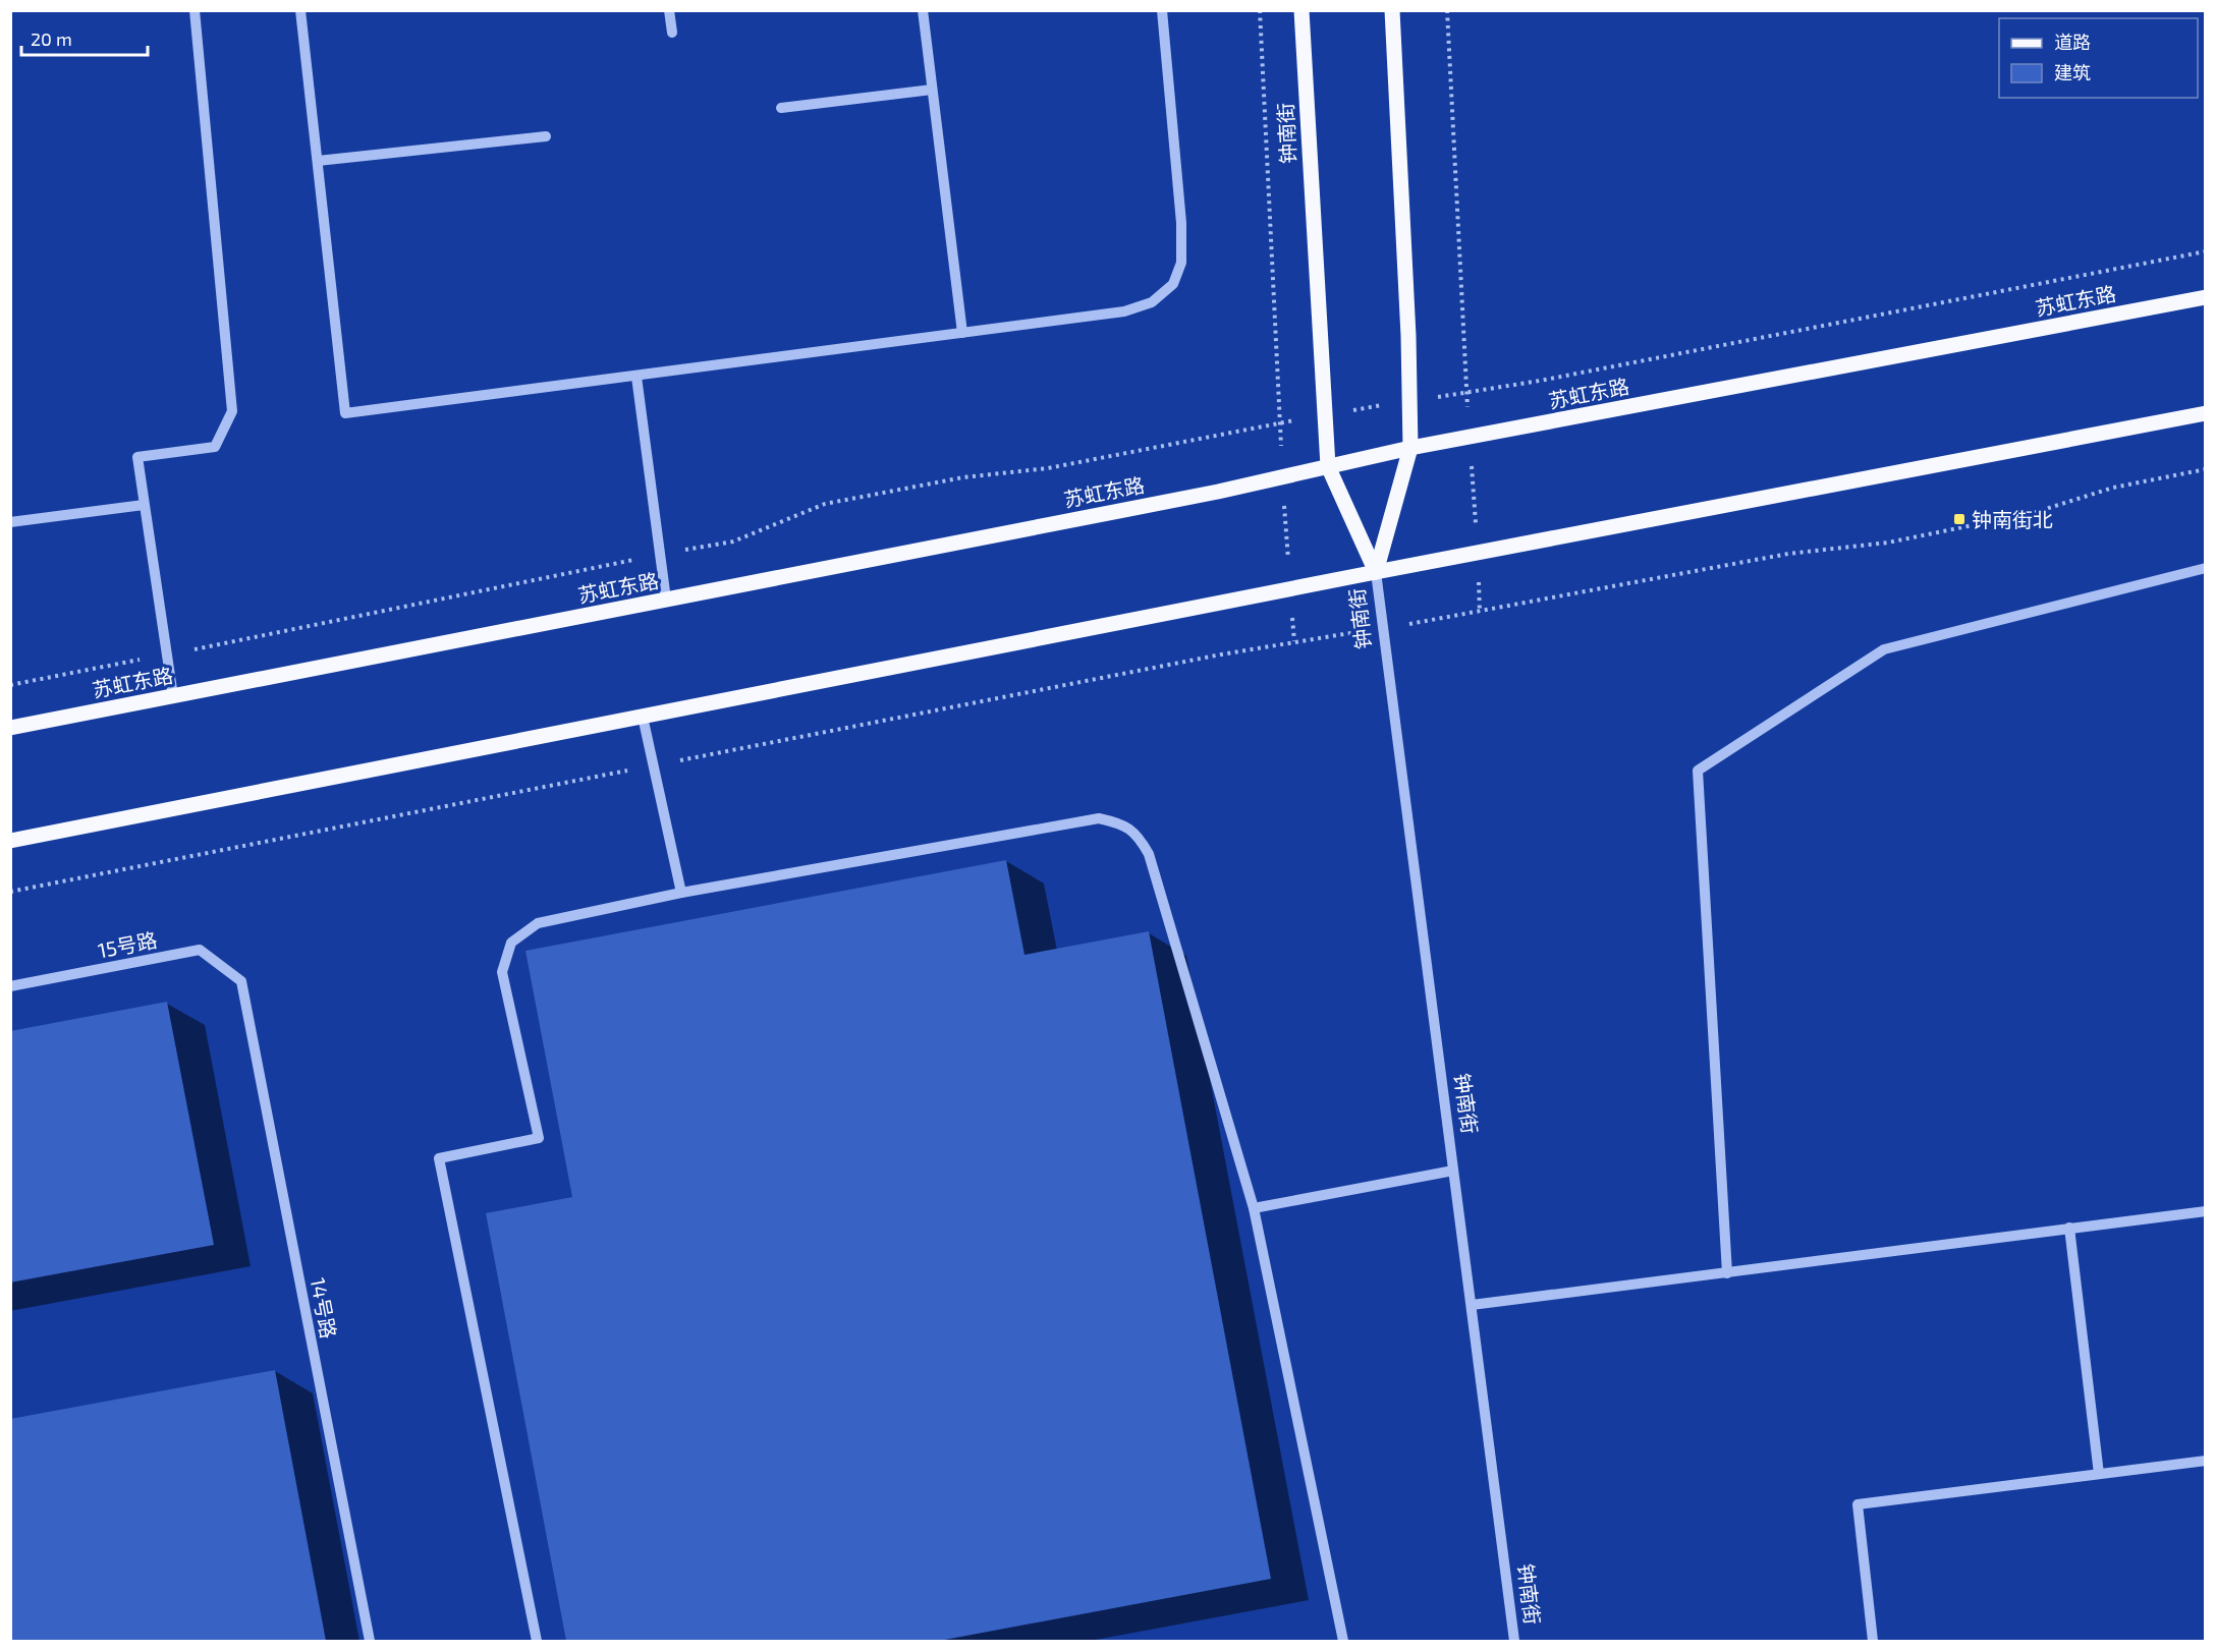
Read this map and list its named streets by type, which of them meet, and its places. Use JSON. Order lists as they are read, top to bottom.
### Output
{
  "streets": {
    "main road": ["钟南街", "苏虹东路"],
    "street": ["15号路", "14号路"]
  },
  "crossings": [
    ["钟南街", "苏虹东路"],
    ["15号路", "14号路"]
  ],
  "places": {
    "transit": ["钟南街北"]
  },
  "legend": ["道路", "建筑"],
  "scale_bar": "20 m"
}
